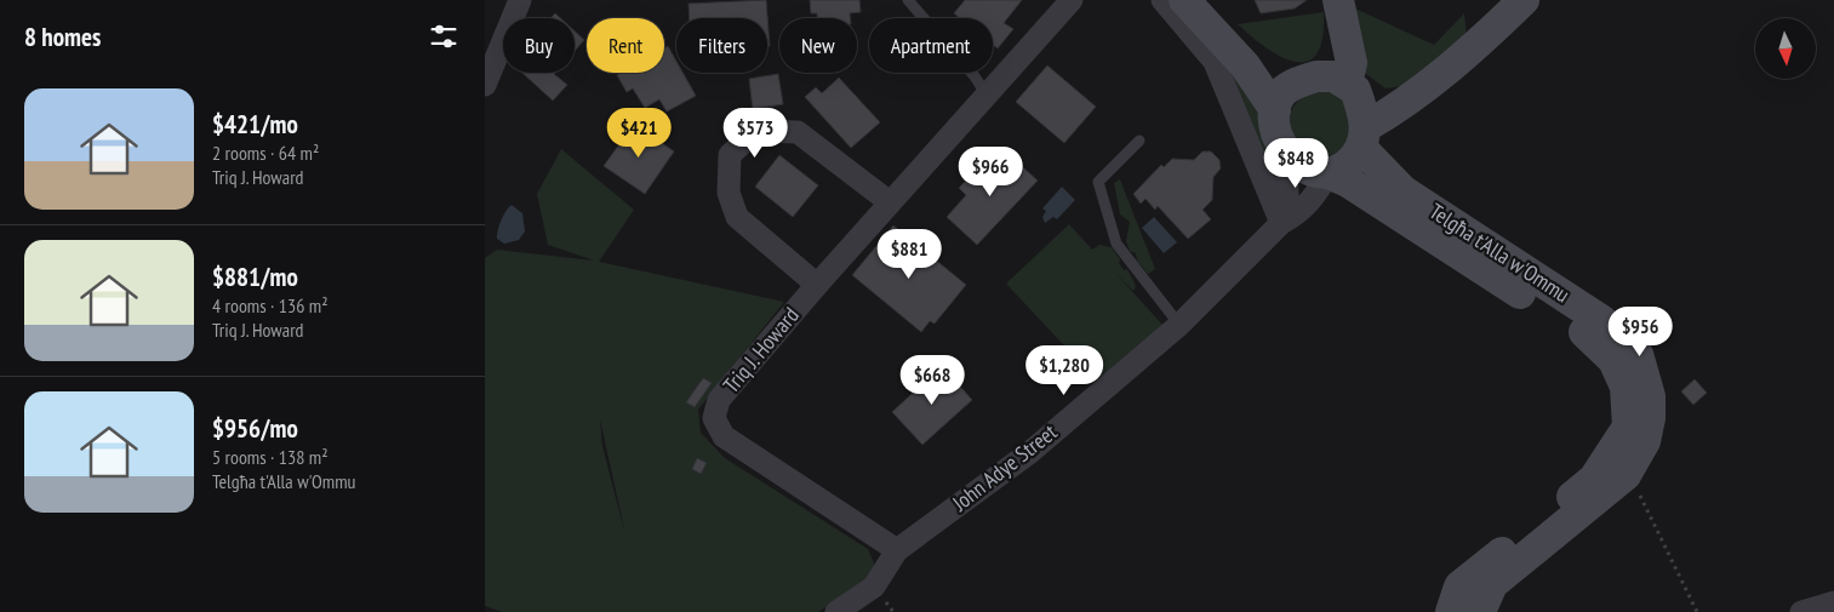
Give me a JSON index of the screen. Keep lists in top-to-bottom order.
{
  "streets": {
    "main road": ["Telgħa t'Alla w'Ommu"],
    "street": ["Triq J. Howard", "John Adye Street"]
  },
  "crossings": [
    ["Telgħa t'Alla w'Ommu", "John Adye Street"],
    ["Triq J. Howard", "John Adye Street"]
  ],
  "north": "bottom",
  "page": {
    "heading": "8 homes",
    "chip": [
      "Buy",
      "Rent",
      "Filters",
      "New",
      "Apartment"
    ],
    "list": [
      {
        "name": "$421/mo",
        "note": "2 rooms · 64 m² · Triq J. Howard"
      },
      {
        "name": "$881/mo",
        "note": "4 rooms · 136 m² · Triq J. Howard"
      },
      {
        "name": "$956/mo",
        "note": "5 rooms · 138 m² · Telgħa t'Alla w'Ommu"
      }
    ],
    "price": [
      "$421",
      "$573",
      "$848",
      "$966",
      "$881",
      "$956",
      "$1,280",
      "$668"
    ]
  }
}
